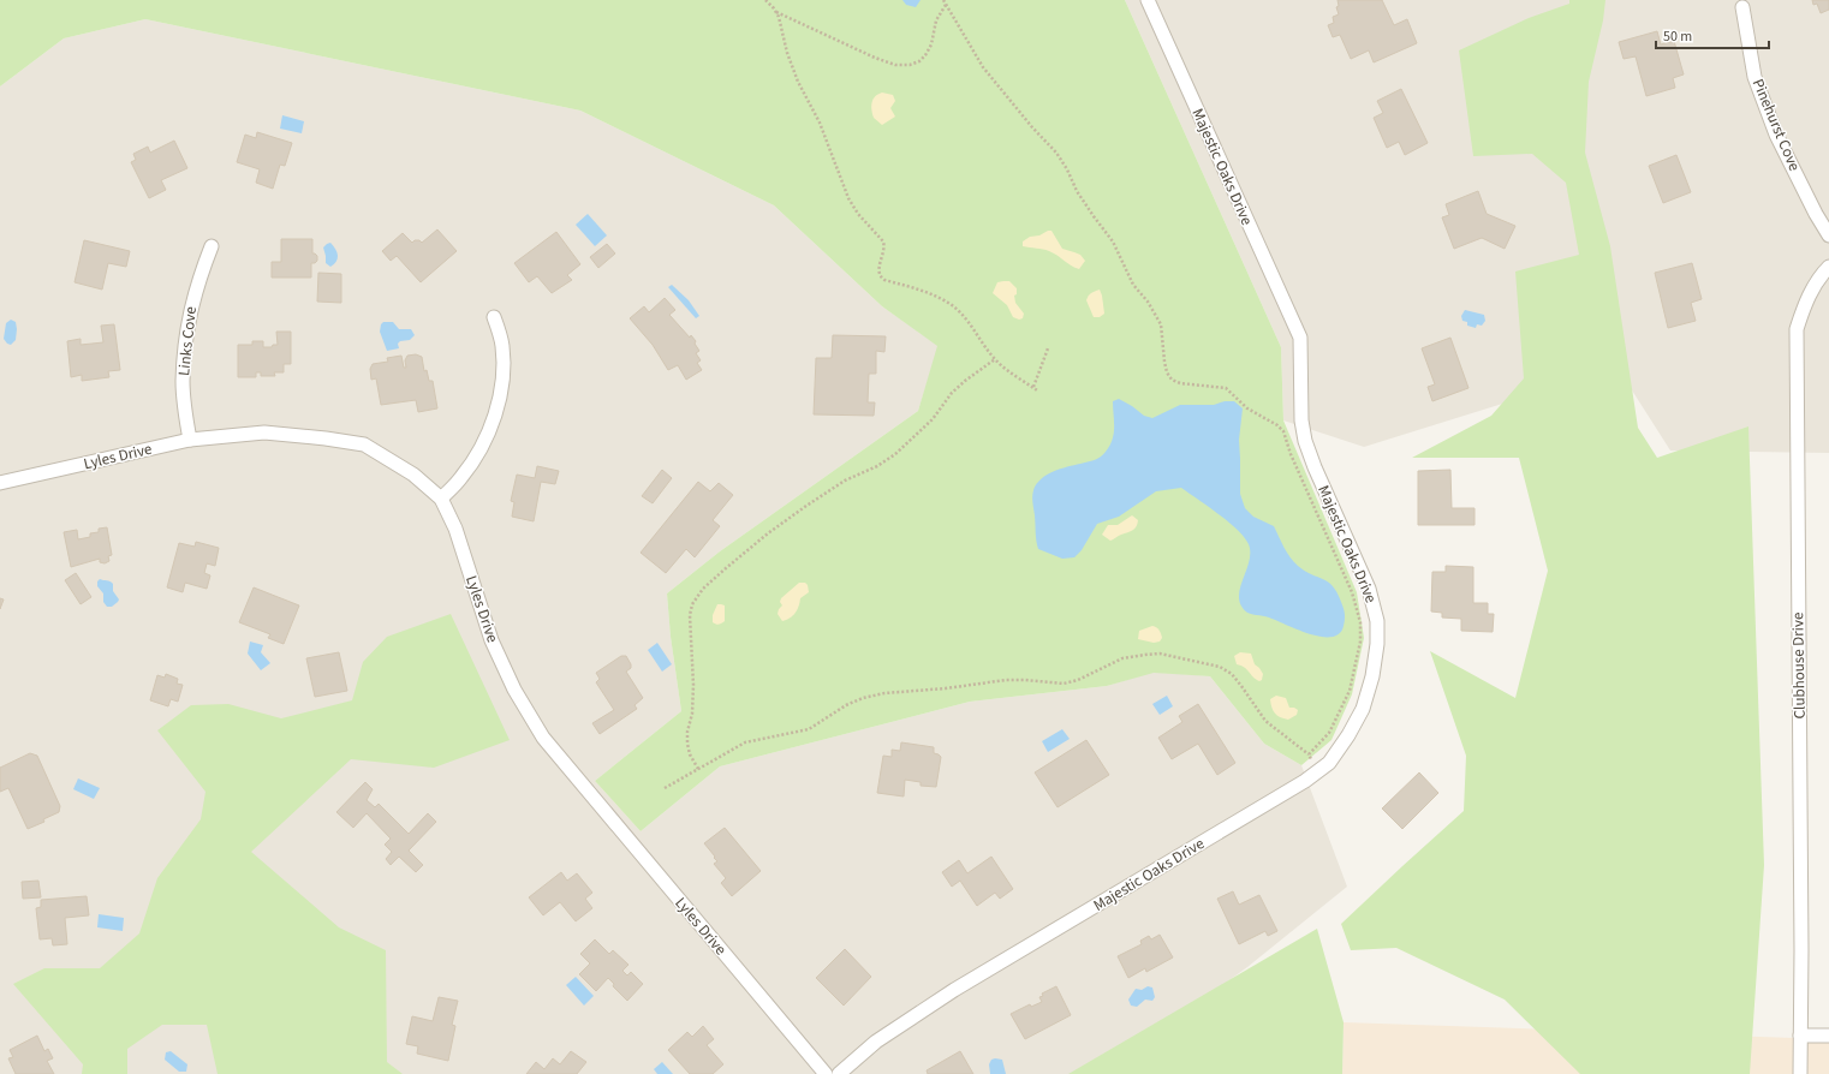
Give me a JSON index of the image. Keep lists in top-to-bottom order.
{
  "streets": {
    "street": [
      "Pinehurst Cove",
      "Majestic Oaks Drive",
      "Links Cove",
      "Lyles Drive",
      "Clubhouse Drive"
    ]
  },
  "crossings": [
    ["Links Cove", "Lyles Drive"]
  ],
  "scale_bar": "50 m"
}
